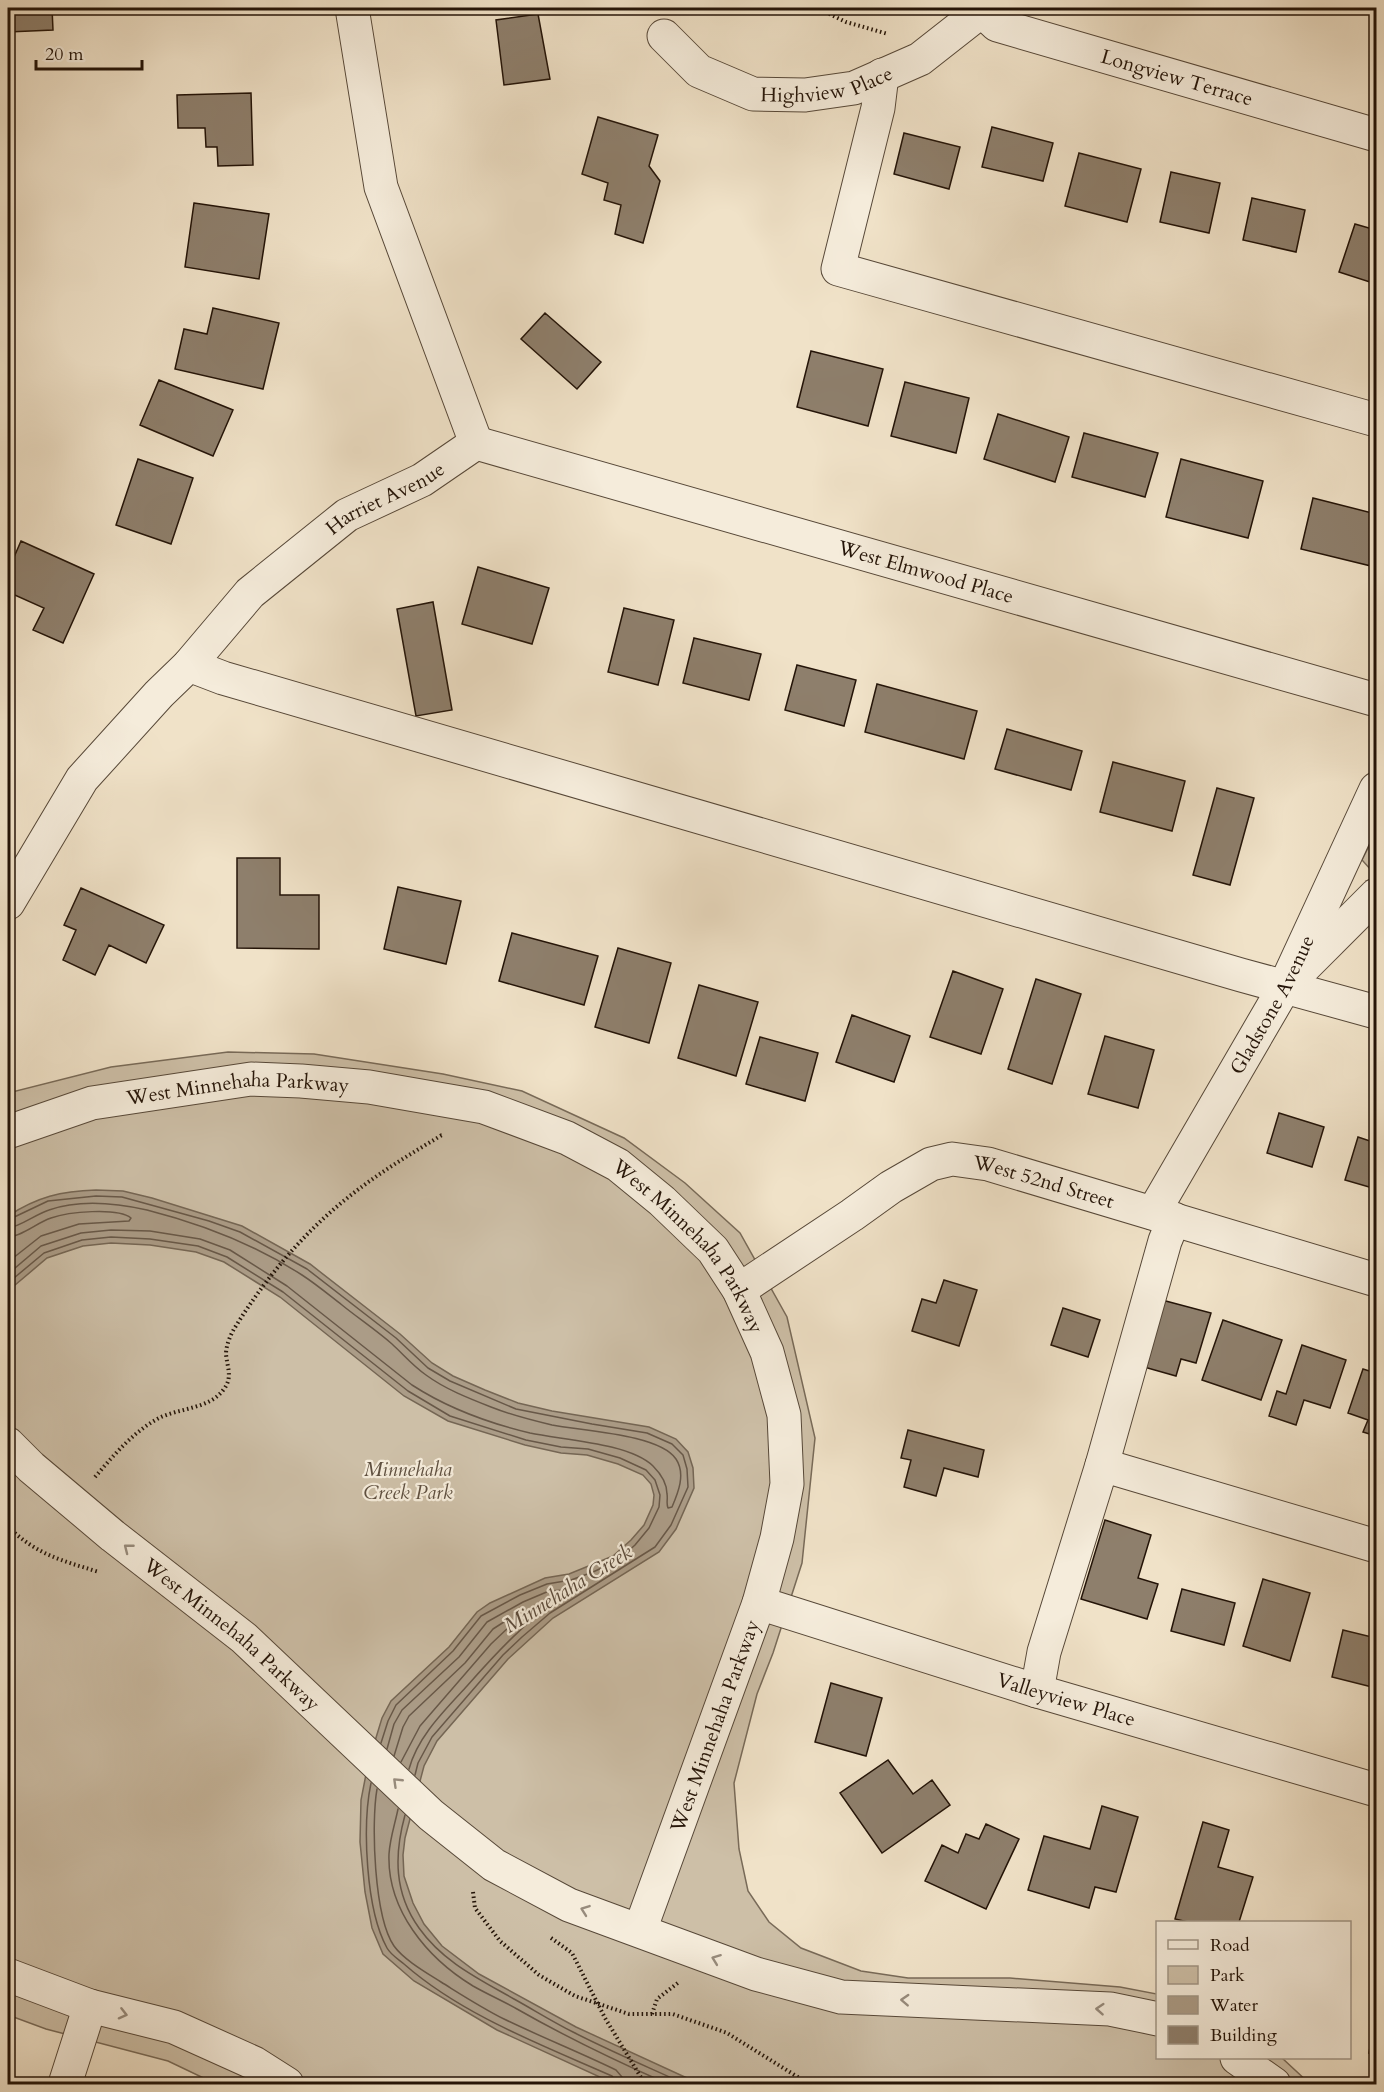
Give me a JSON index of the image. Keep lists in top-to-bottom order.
{
  "streets": {
    "street": [
      "Longview Terrace",
      "Highview Place",
      "Harriet Avenue",
      "West Elmwood Place",
      "Gladstone Avenue",
      "West Minnehaha Parkway",
      "West 52nd Street",
      "Valleyview Place"
    ]
  },
  "crossings": [
    ["Longview Terrace", "Highview Place"],
    ["Harriet Avenue", "West Elmwood Place"],
    ["Gladstone Avenue", "West 52nd Street"],
    ["Gladstone Avenue", "Valleyview Place"],
    ["West Minnehaha Parkway", "West 52nd Street"],
    ["West Minnehaha Parkway", "Valleyview Place"]
  ],
  "one_way": ["West Minnehaha Parkway"],
  "water": ["Minnehaha Creek"],
  "parks": ["Minnehaha Creek Park"],
  "legend": [
    "Road",
    "Park",
    "Water",
    "Building"
  ],
  "scale_bar": "20 m"
}
